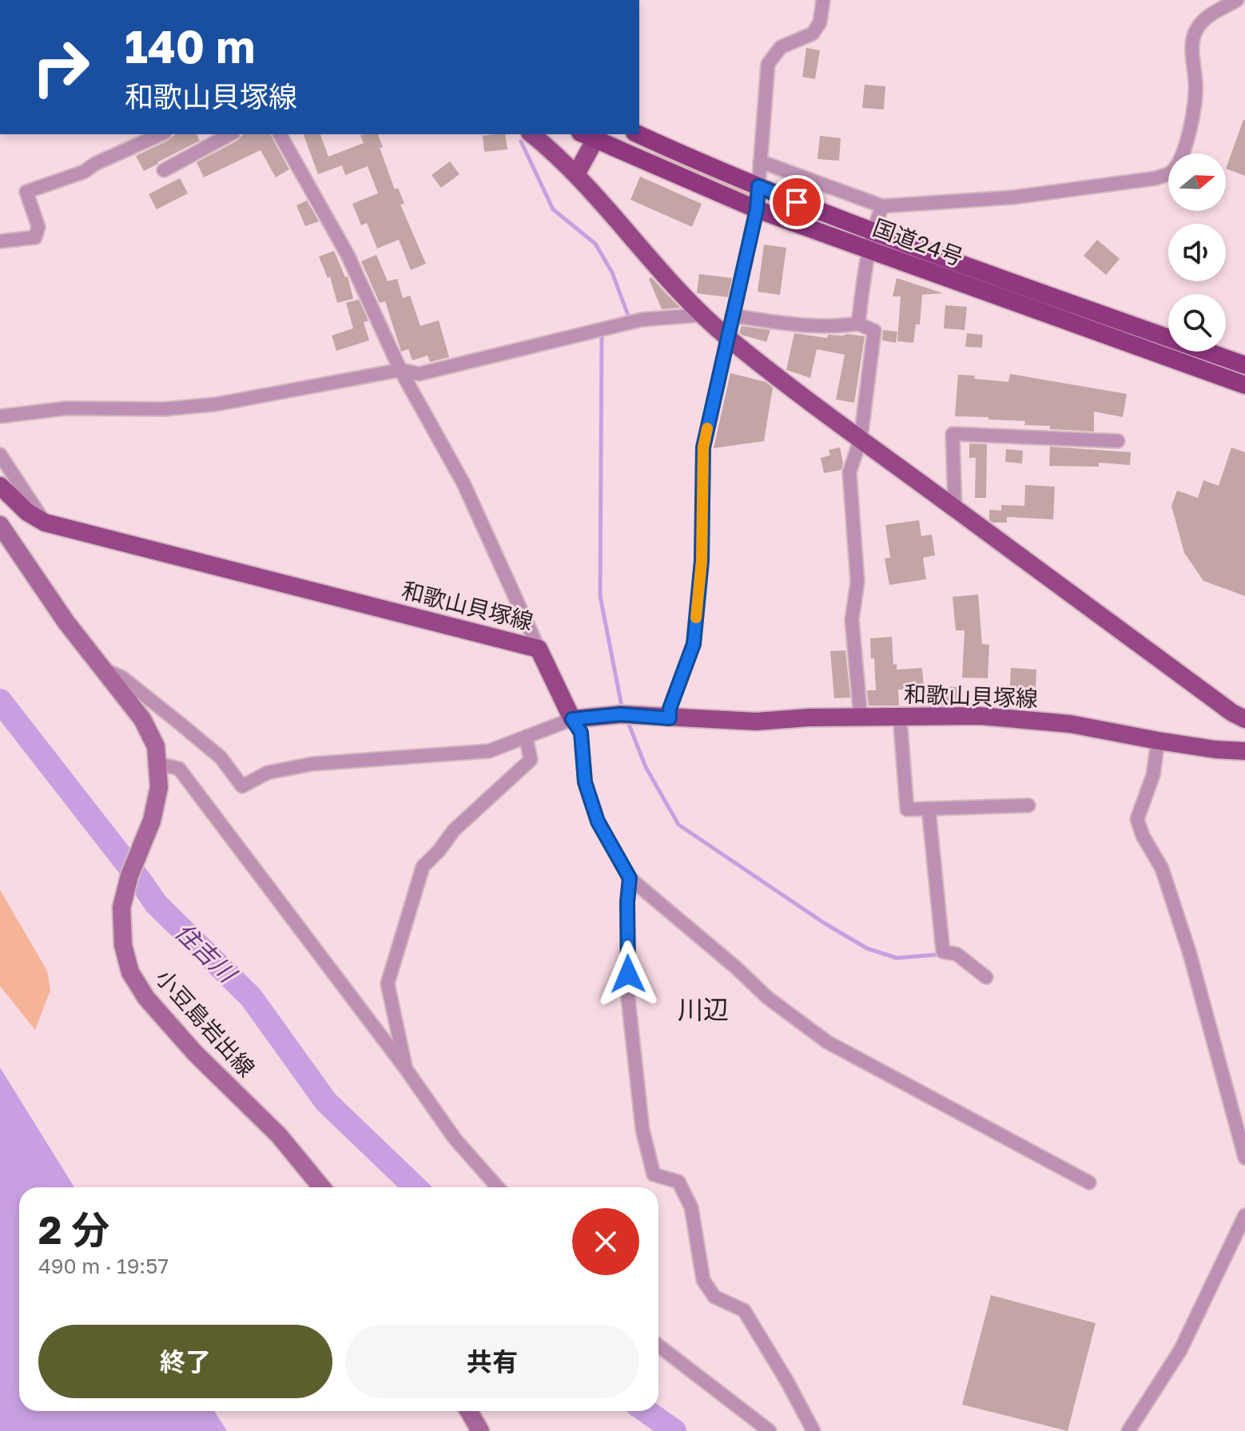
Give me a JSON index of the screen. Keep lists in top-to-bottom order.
{
  "streets": {
    "highway": ["国道24号"],
    "main road": ["和歌山貝塚線", "小豆島岩出線"]
  },
  "districts": ["川辺"],
  "water": ["住吉川"],
  "north": "right",
  "page": {
    "turn": ["140 m", "和歌山貝塚線"],
    "heading": ["2 分", "490 m · 19:57"],
    "buttons": ["終了", "共有"]
  }
}
